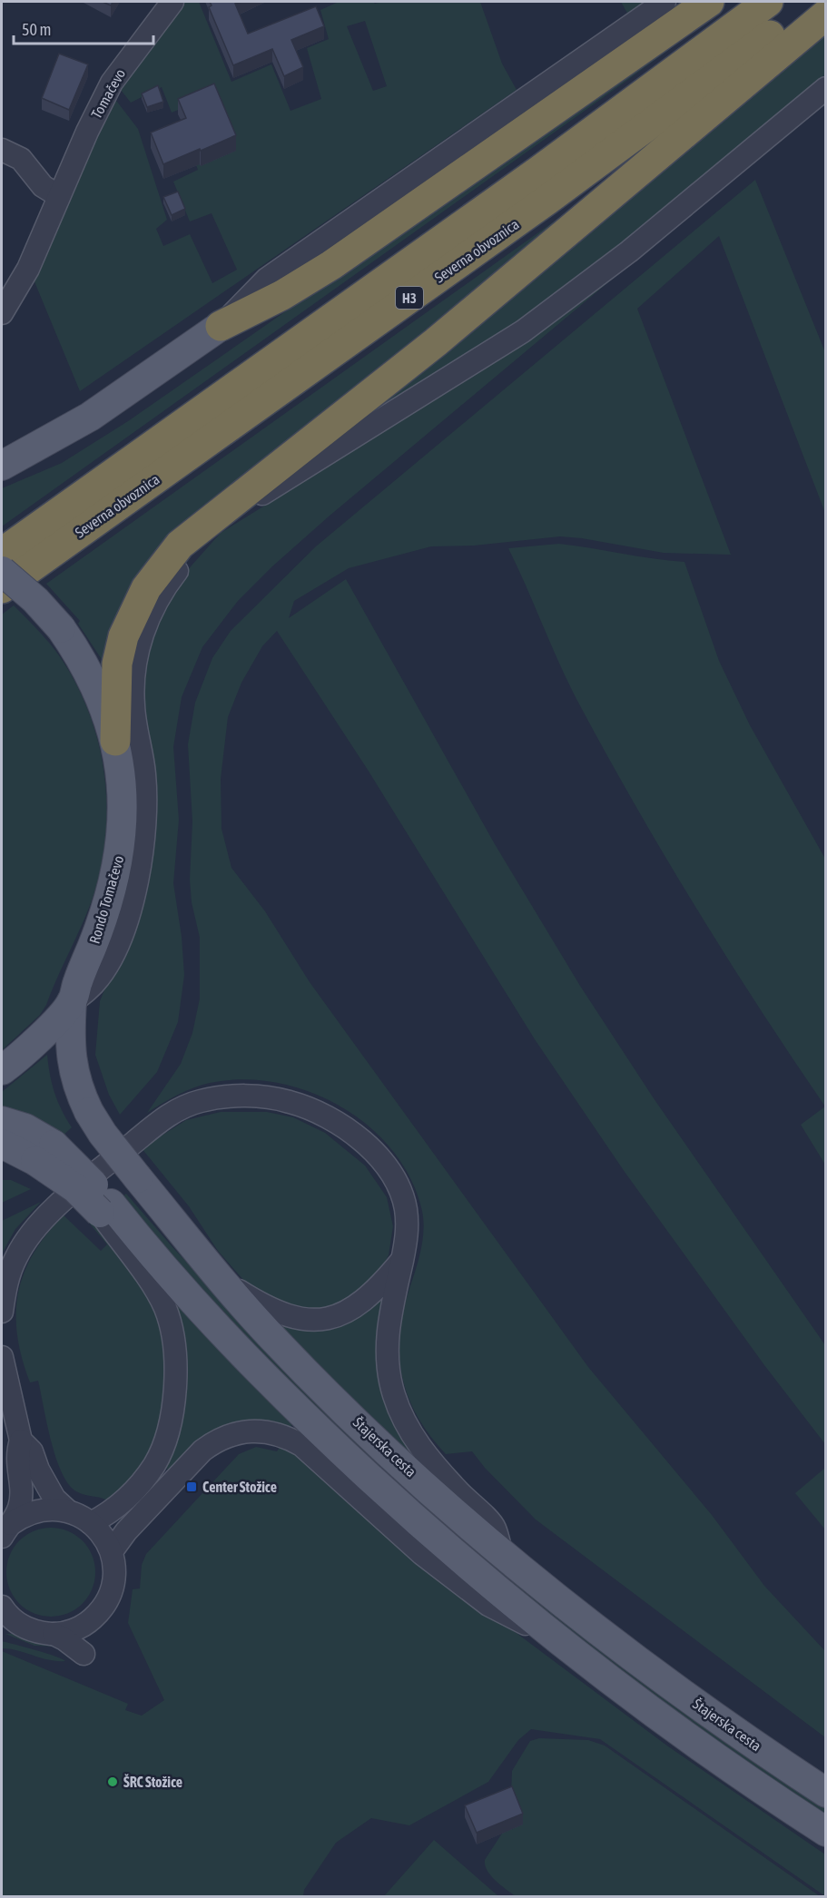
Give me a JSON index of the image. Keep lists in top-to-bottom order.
{
  "streets": {
    "highway": ["Severna obvoznica", "H3"],
    "main road": ["Rondo Tomačevo", "Štajerska cesta"],
    "street": ["Tomačevo"]
  },
  "crossings": [
    ["Rondo Tomačevo", "Štajerska cesta"]
  ],
  "places": {
    "transit": ["Center Stožice"],
    "other": ["ŠRC Stožice"]
  },
  "scale_bar": "50 m"
}
